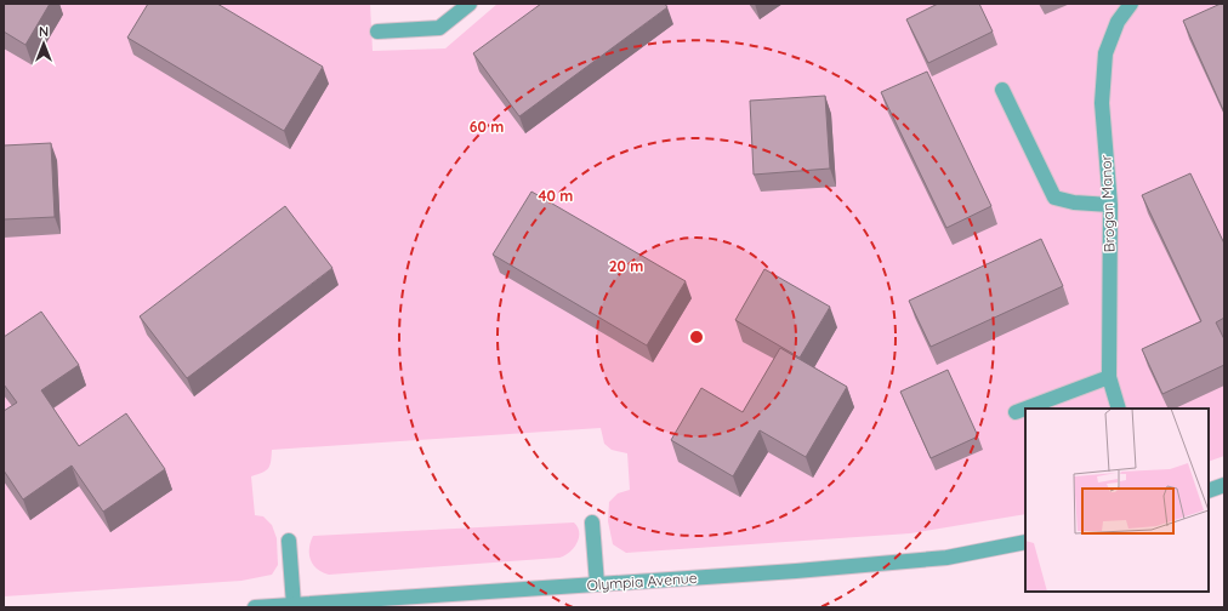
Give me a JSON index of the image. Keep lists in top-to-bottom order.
{
  "streets": {
    "street": ["Brogan Manor", "Olympia Avenue"]
  },
  "north": "top",
  "rings": ["60 m", "40 m", "20 m"]
}
